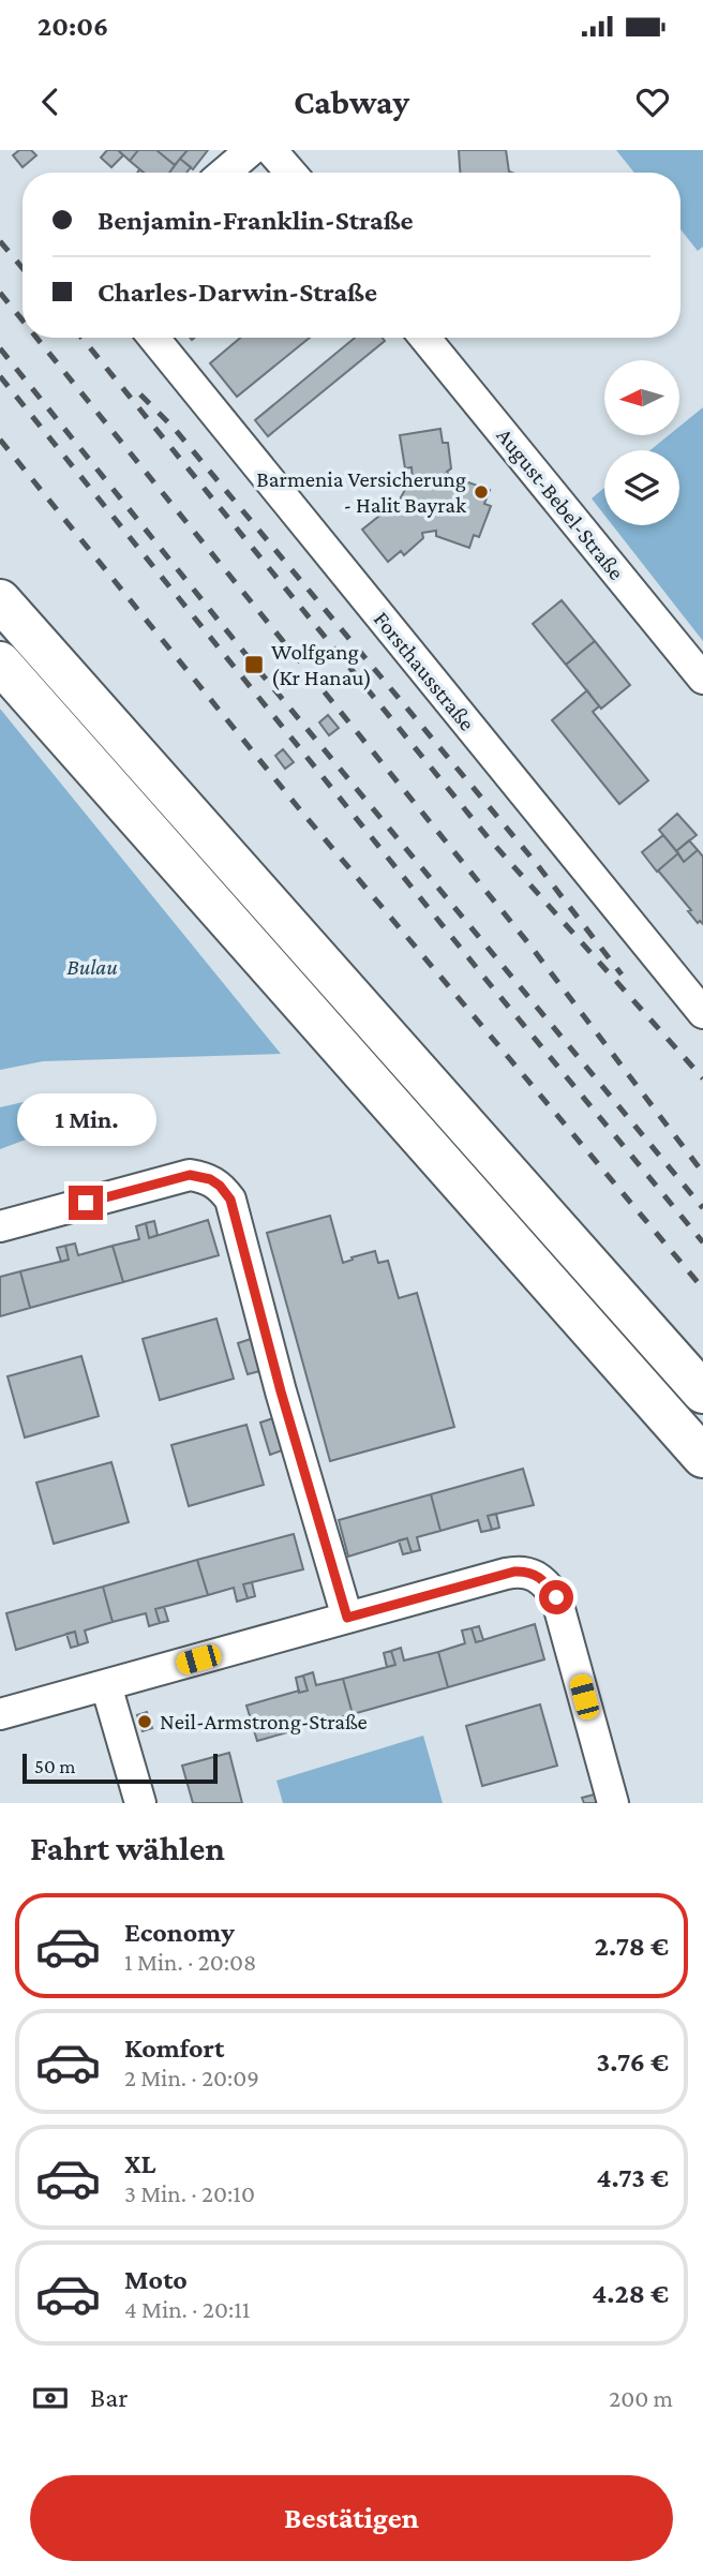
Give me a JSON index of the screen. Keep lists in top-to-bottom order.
{
  "streets": {
    "street": ["August-Bebel-Straße", "Forsthausstraße"]
  },
  "parks": ["Bulau"],
  "places": {
    "other": ["Barmenia Versicherung - Halit Bayrak", "Neil-Armstrong-Straße"],
    "transit": ["Wolfgang (Kr Hanau)"]
  },
  "scale_bar": "50 m",
  "north": "left",
  "page": {
    "status": "20:06",
    "header": "Cabway",
    "banner": ["Benjamin-Franklin-Straße", "Charles-Darwin-Straße"],
    "bubble": "1 Min.",
    "scale": "50 m",
    "heading": "Fahrt wählen",
    "list": [
      {
        "name": "Economy",
        "note": "1 Min. · 20:08",
        "value": "2.78 €"
      },
      {
        "name": "Komfort",
        "note": "2 Min. · 20:09",
        "value": "3.76 €"
      },
      {
        "name": "XL",
        "note": "3 Min. · 20:10",
        "value": "4.73 €"
      },
      {
        "name": "Moto",
        "note": "4 Min. · 20:11",
        "value": "4.28 €"
      }
    ],
    "pay": ["Bar", "200 m"],
    "buttons": "Bestätigen"
  }
}
